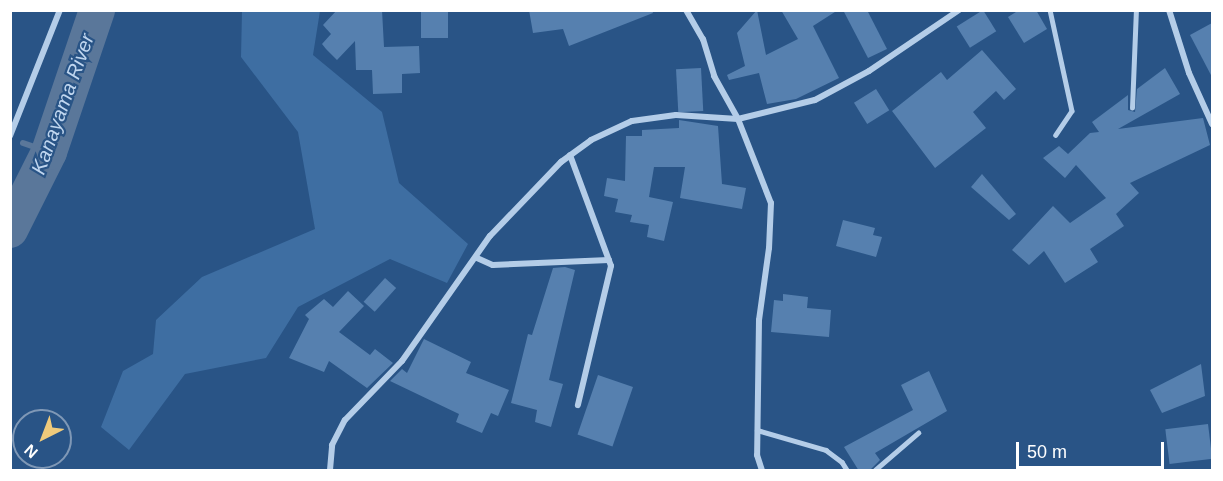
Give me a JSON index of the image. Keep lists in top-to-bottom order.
{
  "water": ["Kanayama River"],
  "scale_bar": "50 m",
  "north": "bottom left"
}
